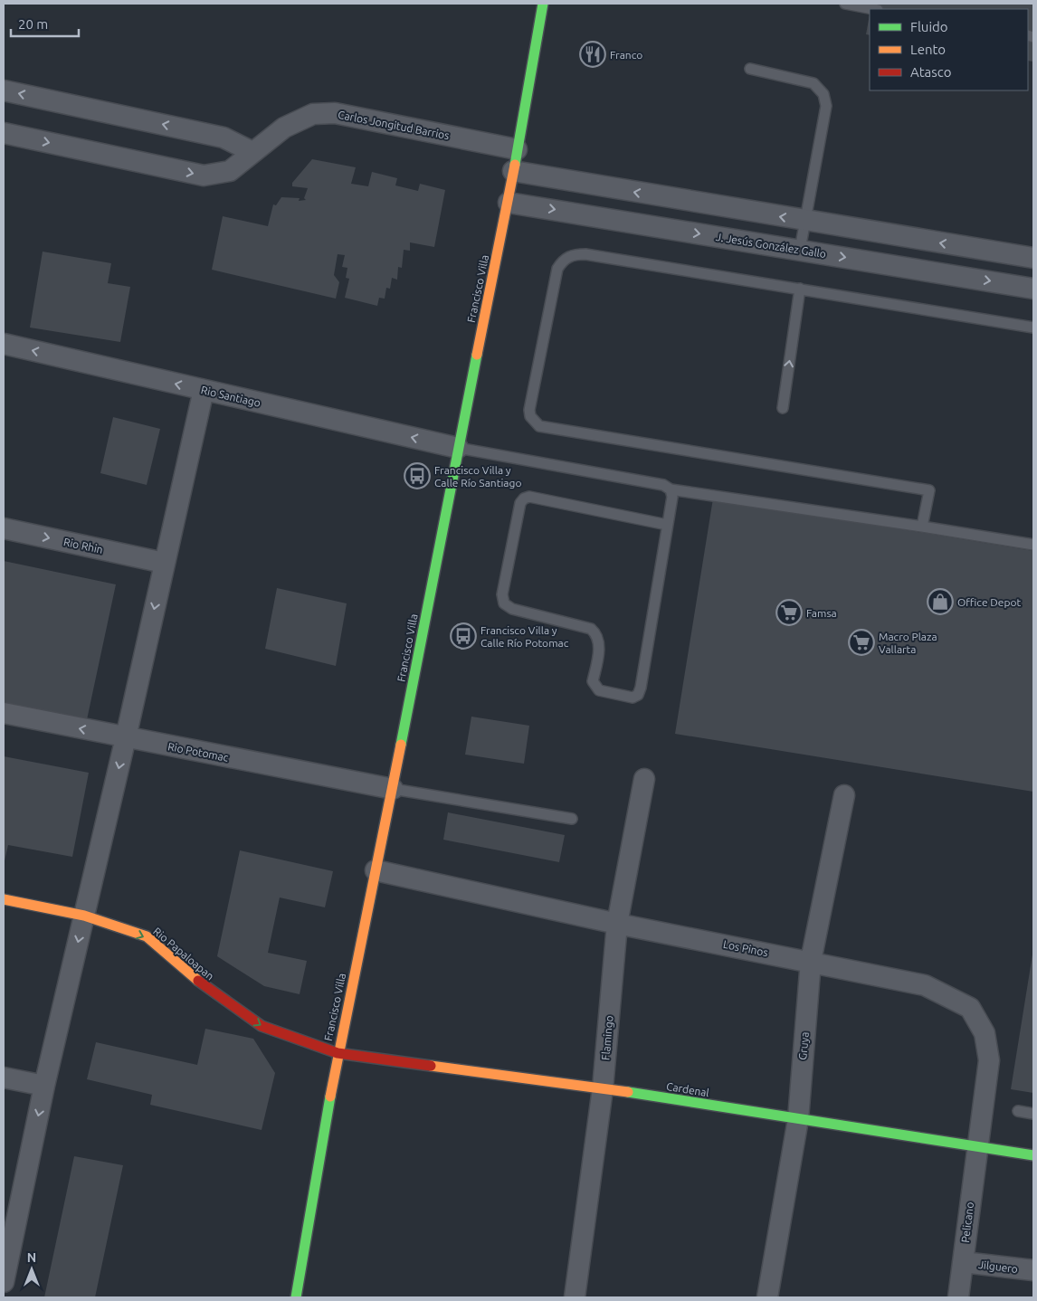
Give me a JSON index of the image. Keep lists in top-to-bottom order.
{
  "streets": {
    "street": [
      "Carlos Jongitud Barrios",
      "J. Jesús González Gallo",
      "Francisco Villa",
      "Rio Santiago",
      "Rio Rhin",
      "Rio Potomac",
      "Los Pinos",
      "Rio Papaloapan",
      "Flamingo",
      "Gruya",
      "Cardenal",
      "Pelicano",
      "Jilguero"
    ]
  },
  "crossings": [
    ["Carlos Jongitud Barrios", "Francisco Villa"],
    ["J. Jesús González Gallo", "Francisco Villa"],
    ["Francisco Villa", "Rio Santiago"],
    ["Francisco Villa", "Rio Potomac"],
    ["Francisco Villa", "Los Pinos"],
    ["Francisco Villa", "Rio Papaloapan"],
    ["Francisco Villa", "Cardenal"],
    ["Los Pinos", "Flamingo"],
    ["Los Pinos", "Gruya"],
    ["Los Pinos", "Cardenal"],
    ["Los Pinos", "Pelicano"],
    ["Rio Papaloapan", "Cardenal"],
    ["Flamingo", "Cardenal"],
    ["Gruya", "Cardenal"],
    ["Cardenal", "Pelicano"],
    ["Pelicano", "Jilguero"]
  ],
  "one_way": ["Rio Santiago", "Rio Rhin", "Rio Papaloapan"],
  "places": {
    "restaurant": ["Franco"],
    "bus stop": ["Francisco Villa y Calle Río Santiago", "Francisco Villa y Calle Río Potomac"],
    "shop": ["Office Depot"],
    "supermarket": ["Famsa", "Macro Plaza Vallarta"]
  },
  "legend": ["Fluido", "Lento", "Atasco"],
  "scale_bar": "20 m",
  "north": "top"
}
